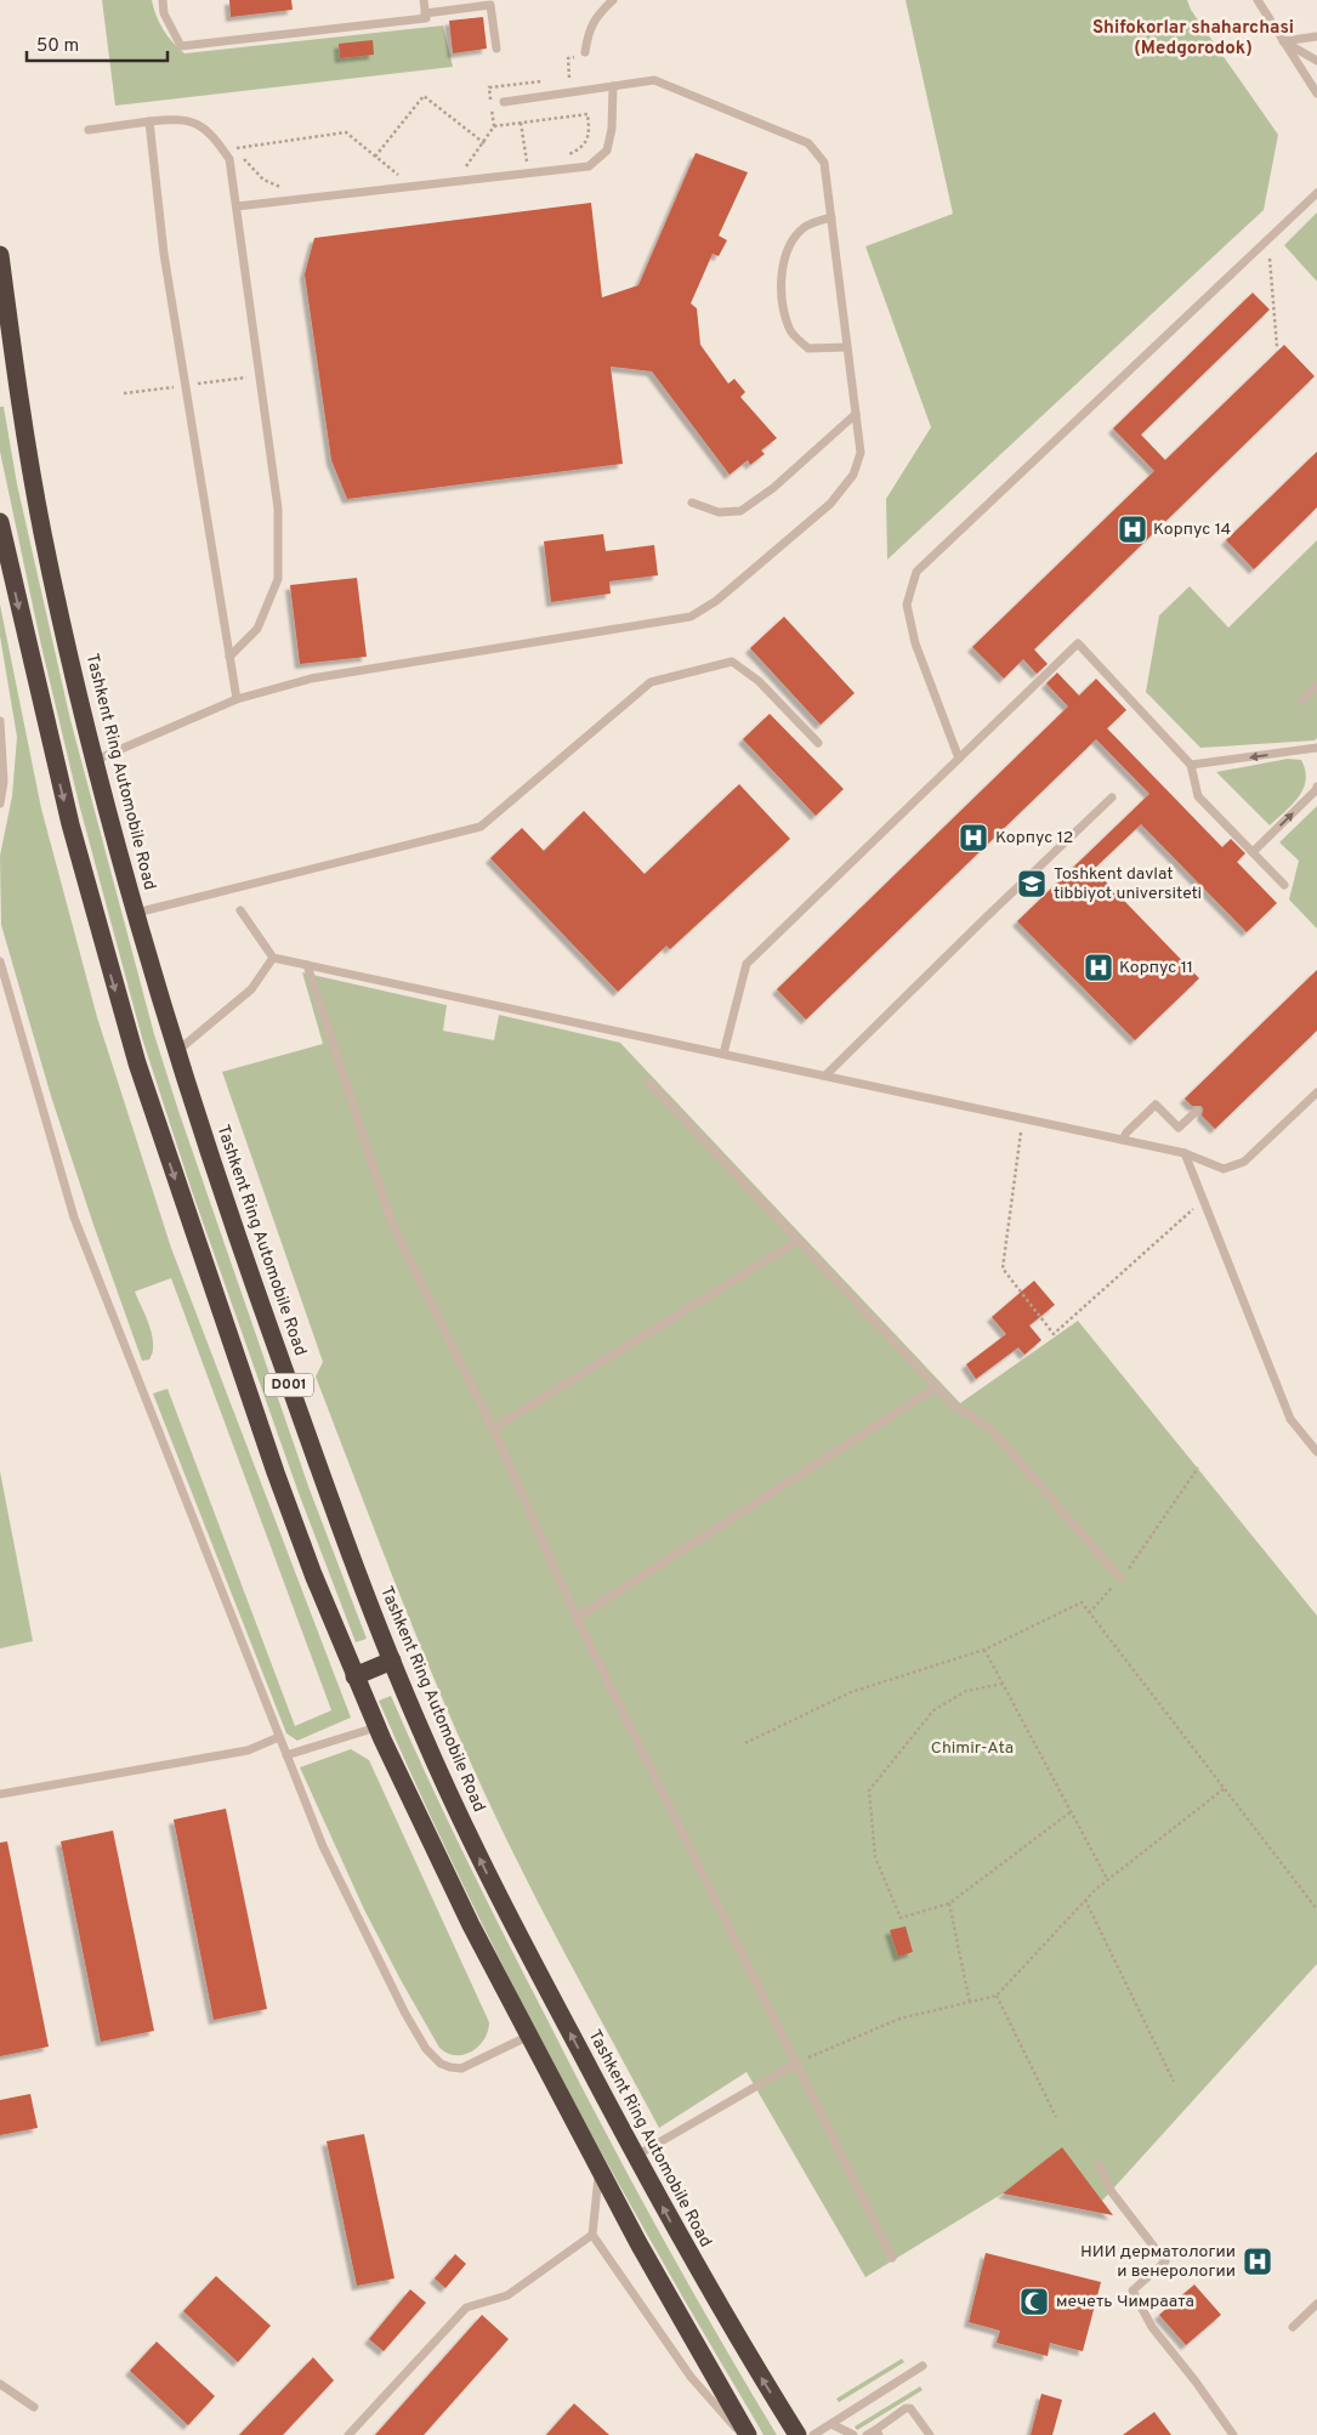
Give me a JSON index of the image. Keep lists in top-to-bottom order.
{
  "streets": {
    "highway": ["Tashkent Ring Automobile Road", "D001"]
  },
  "districts": ["Shifokorlar shaharchasi (Medgorodok)"],
  "parks": ["Chimir-Ata"],
  "places": {
    "hospital": [
      "Корпус 14",
      "Корпус 12",
      "Корпус 11",
      "НИИ дерматологии и венерологии"
    ],
    "school or university": ["Toshkent davlat tibbiyot universiteti"],
    "mosque": ["мечеть Чимраата"]
  },
  "scale_bar": "50 m"
}
